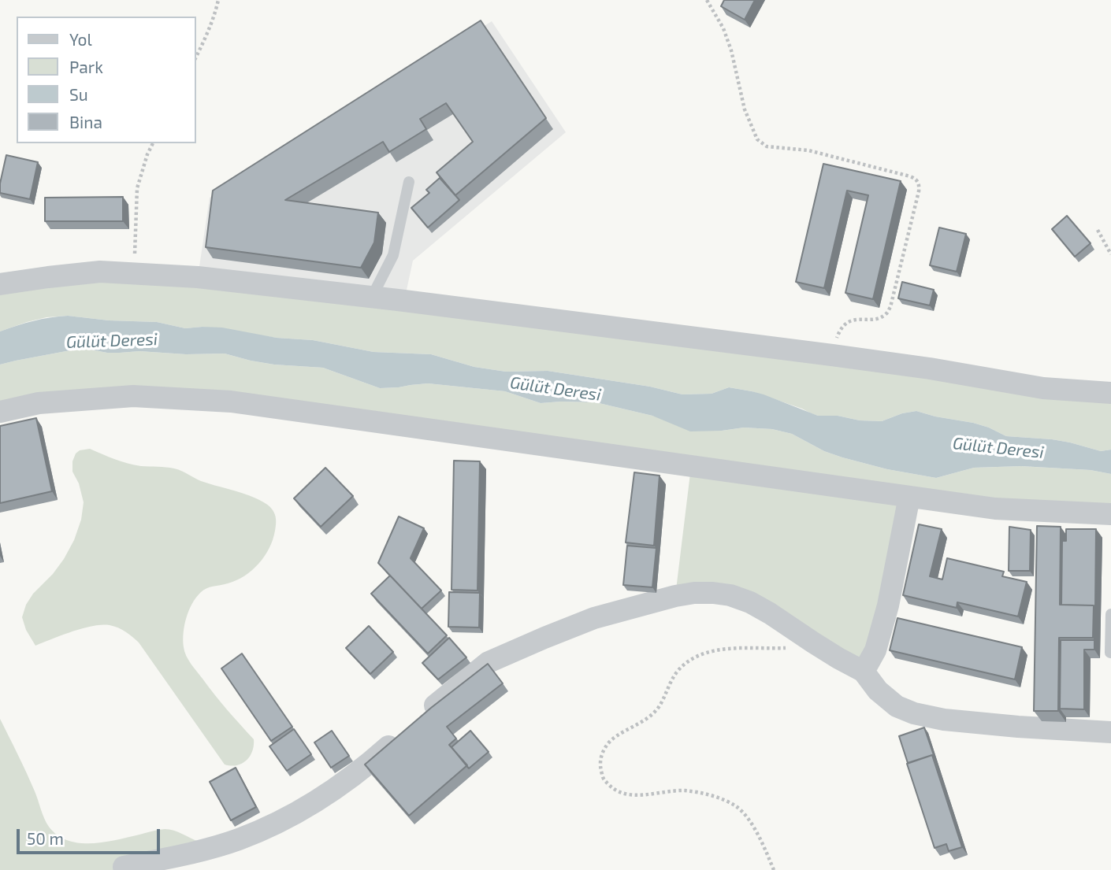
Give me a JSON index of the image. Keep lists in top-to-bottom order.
{
  "water": ["Gülüt Deresi"],
  "legend": [
    "Yol",
    "Park",
    "Su",
    "Bina"
  ],
  "scale_bar": "50 m"
}
